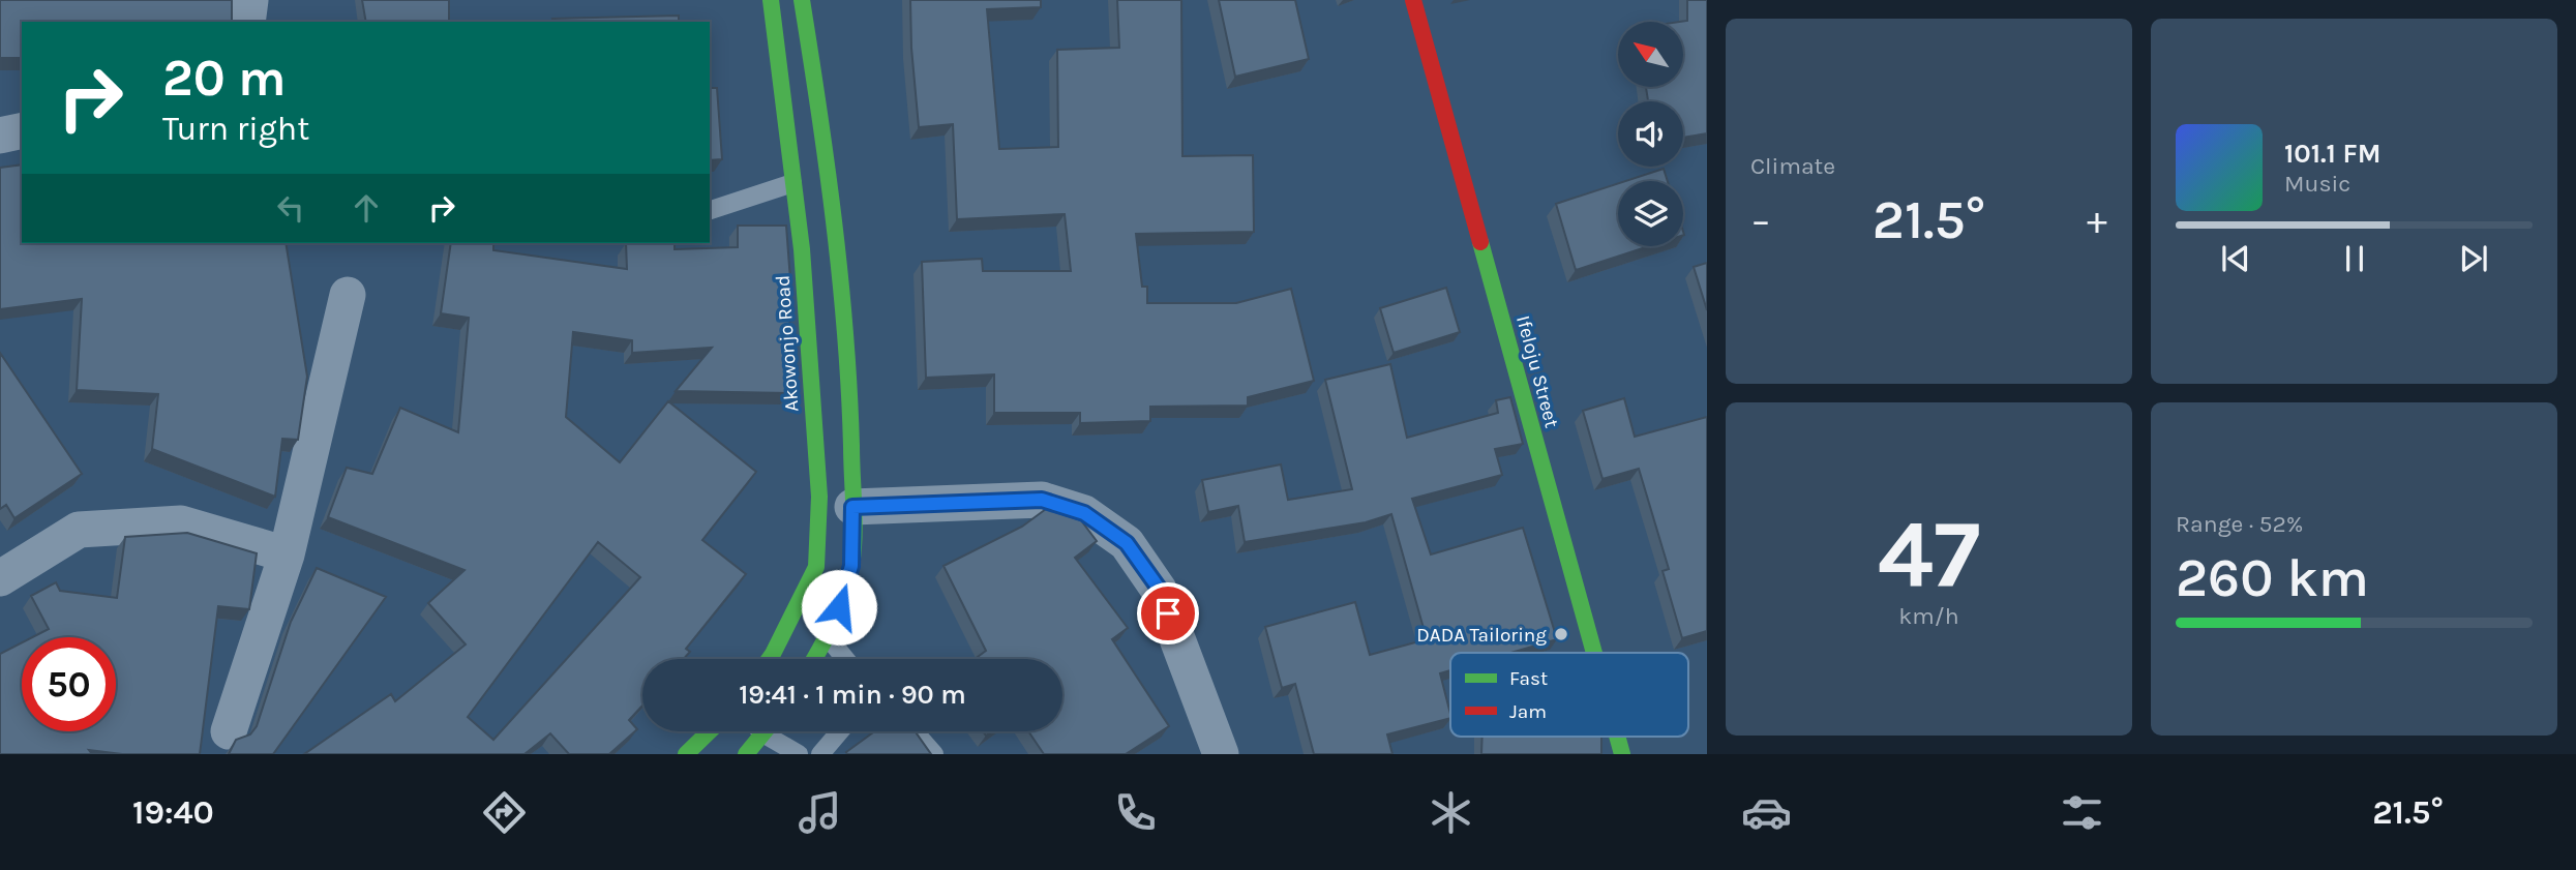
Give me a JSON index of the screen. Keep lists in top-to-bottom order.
{
  "streets": {
    "main road": ["Akowonjo Road", "Ifeloju Street"]
  },
  "places": ["DADA Tailoring"],
  "legend": ["Fast", "Jam"],
  "north": "top left",
  "page": {
    "tile": [
      "Climate",
      ["47", "km/h"],
      ["Range · 52%", "260 km"]
    ],
    "turn": ["20 m", "Turn right"],
    "song": ["101.1 FM", "Music"],
    "heat": ["−", "21.5°", "+"],
    "limit": "50",
    "trip": "19:41 · 1 min · 90 m",
    "tabs": ["19:40", "21.5°"]
  }
}
